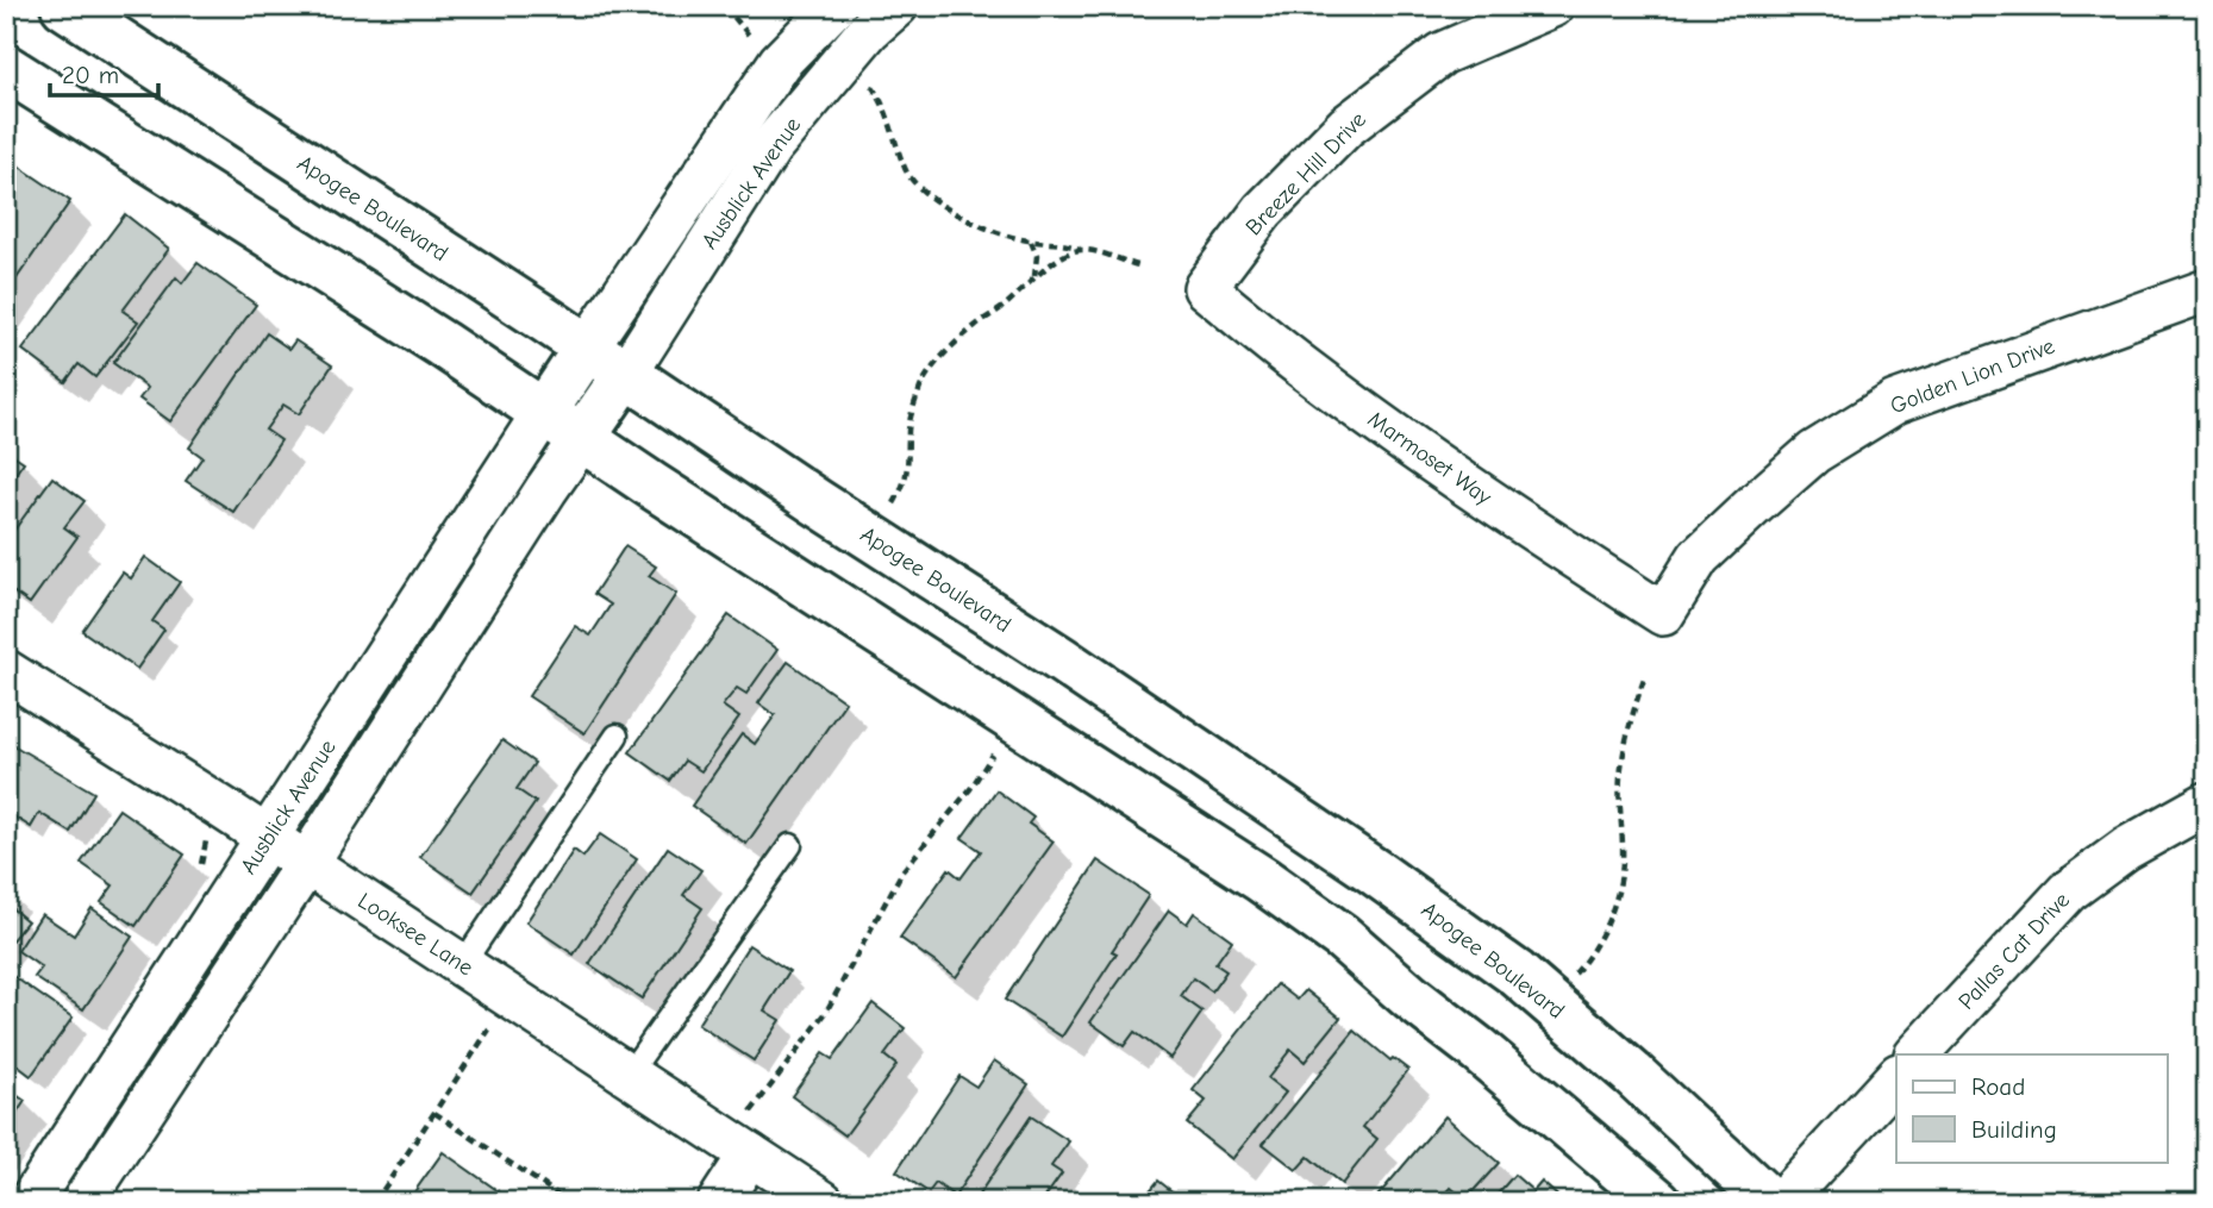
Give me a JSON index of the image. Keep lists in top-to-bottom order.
{
  "streets": {
    "street": [
      "Breeze Hill Drive",
      "Ausblick Avenue",
      "Apogee Boulevard",
      "Golden Lion Drive",
      "Marmoset Way",
      "Looksee Lane",
      "Pallas Cat Drive"
    ]
  },
  "crossings": [
    ["Breeze Hill Drive", "Marmoset Way"],
    ["Ausblick Avenue", "Apogee Boulevard"],
    ["Ausblick Avenue", "Looksee Lane"],
    ["Golden Lion Drive", "Marmoset Way"]
  ],
  "legend": ["Road", "Building"],
  "scale_bar": "20 m"
}
